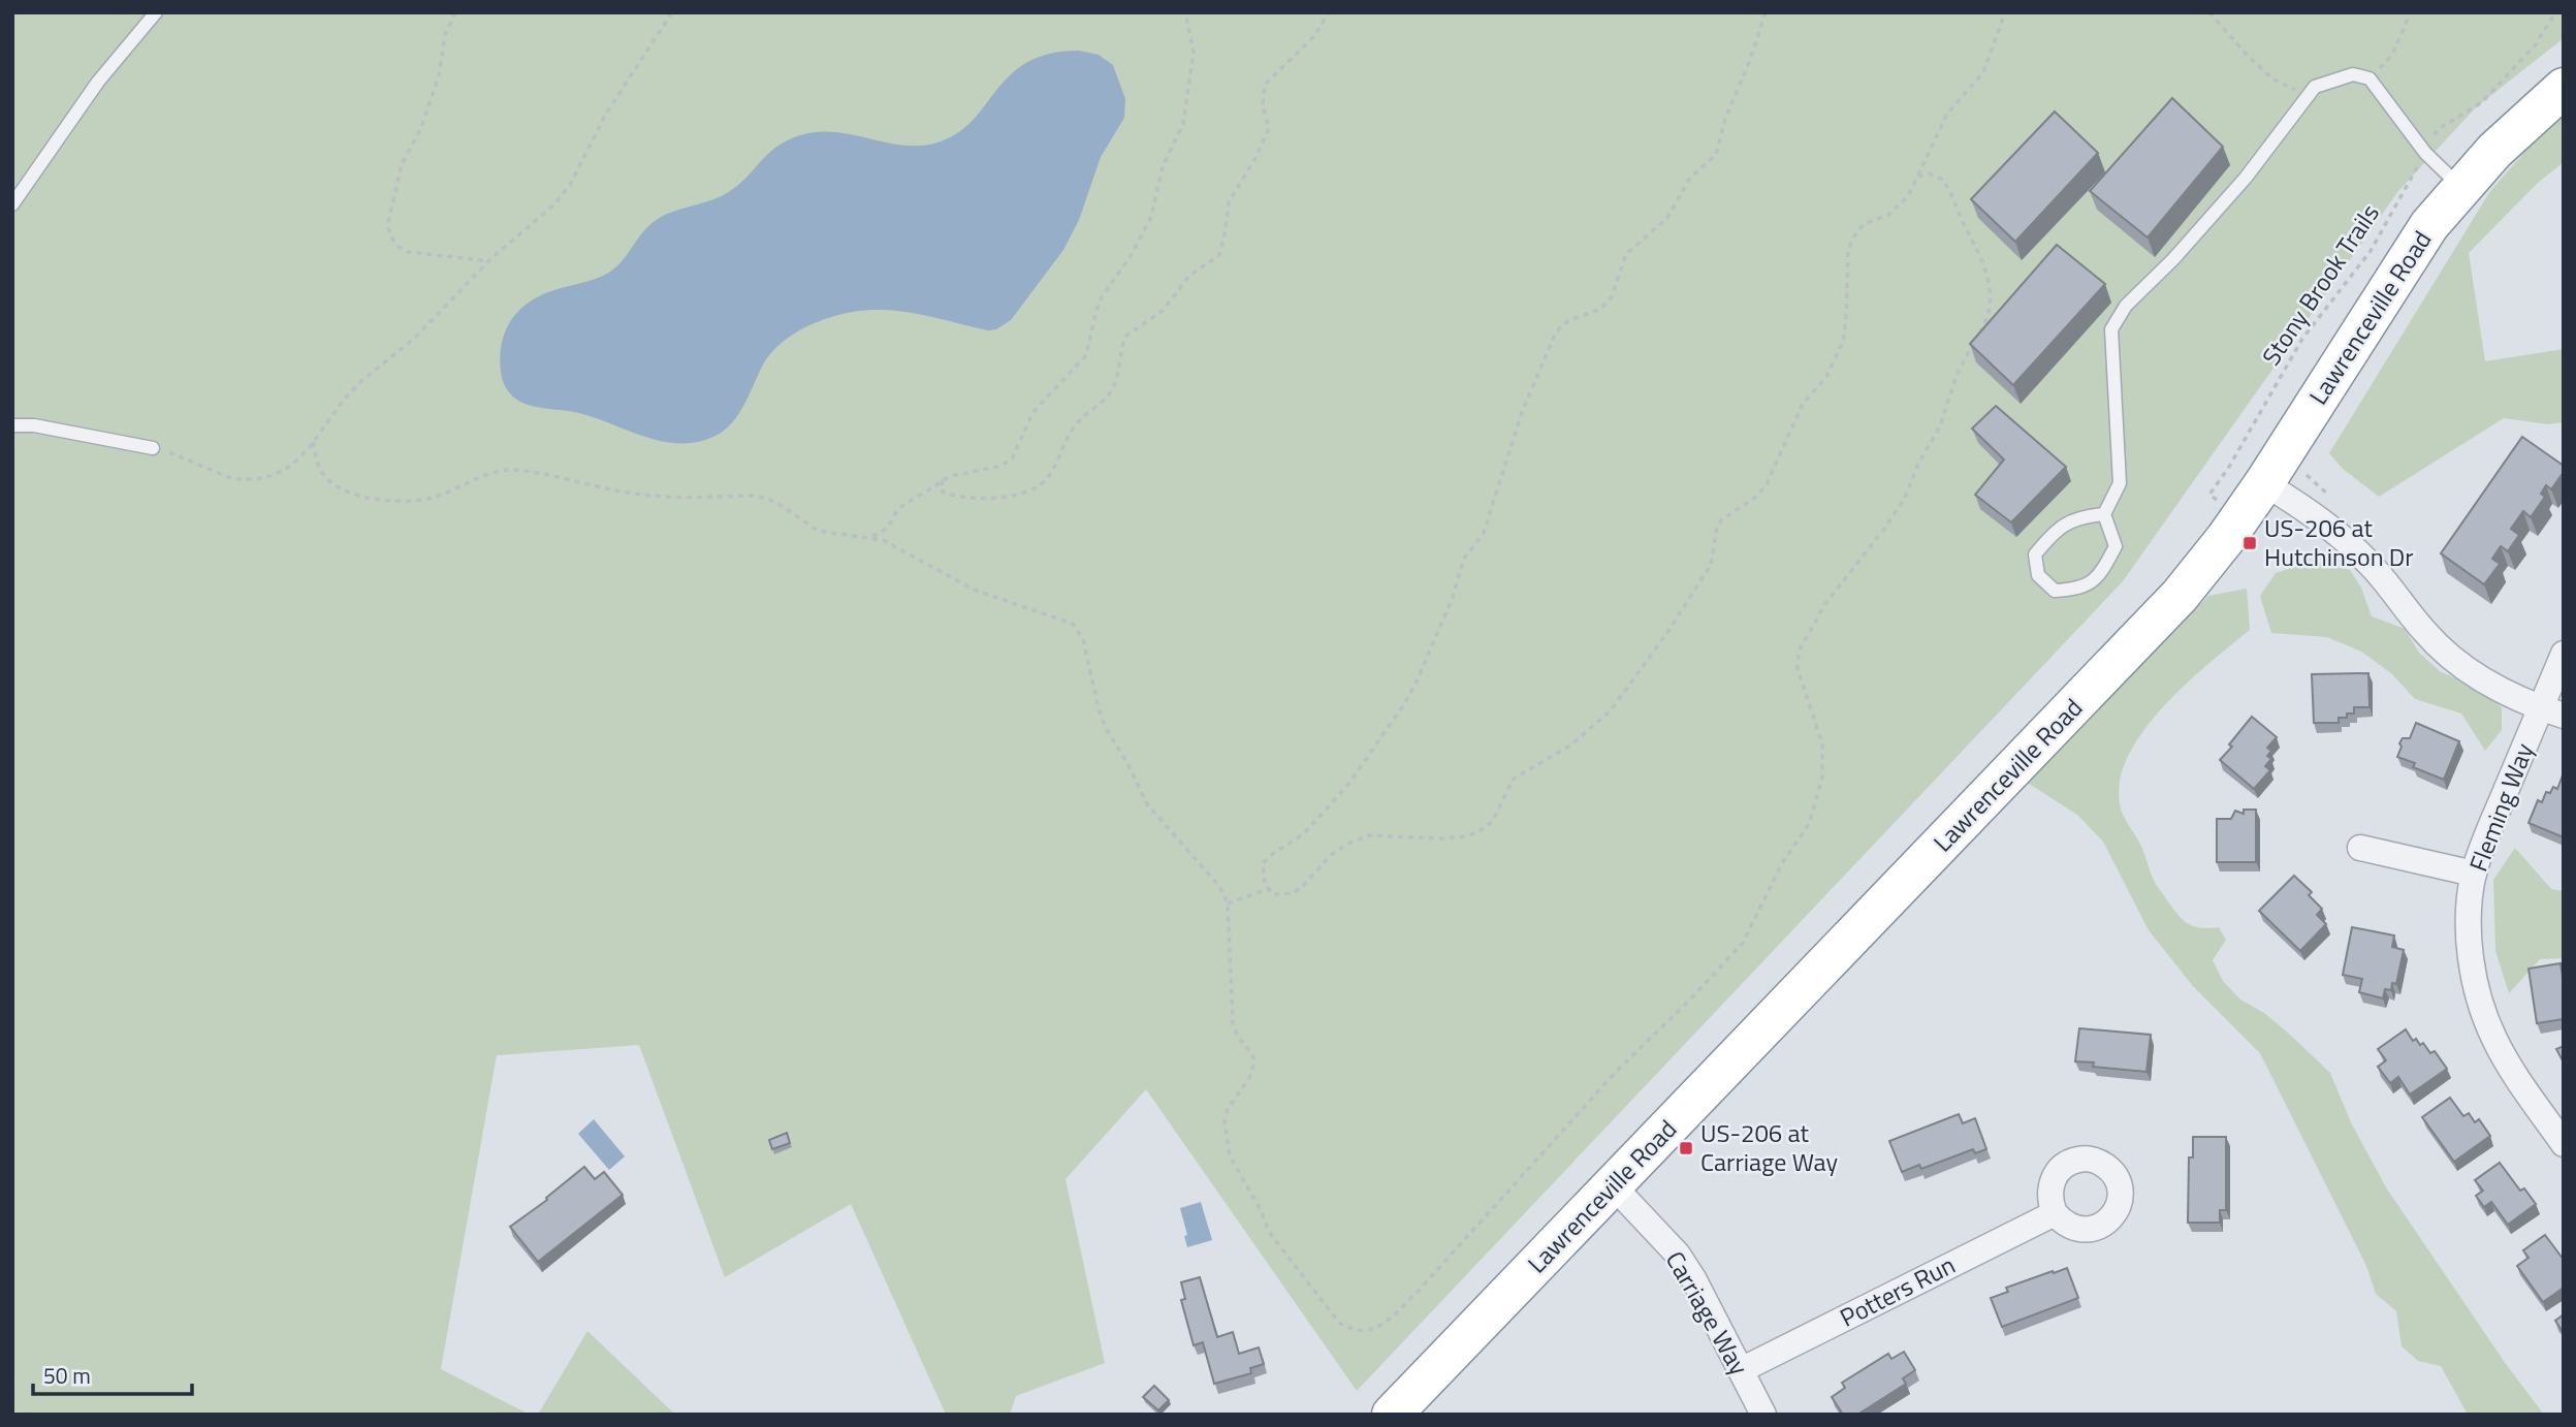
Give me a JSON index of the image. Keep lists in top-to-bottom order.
{
  "streets": {
    "highway": ["Lawrenceville Road"],
    "street": ["Fleming Way", "Potters Run", "Carriage Way"],
    "path": ["Stony Brook Trails"]
  },
  "crossings": [
    ["Stony Brook Trails", "Lawrenceville Road"],
    ["Lawrenceville Road", "Carriage Way"],
    ["Potters Run", "Carriage Way"]
  ],
  "places": {
    "transit": ["US-206 at Hutchinson Dr", "US-206 at Carriage Way"]
  },
  "scale_bar": "50 m"
}
